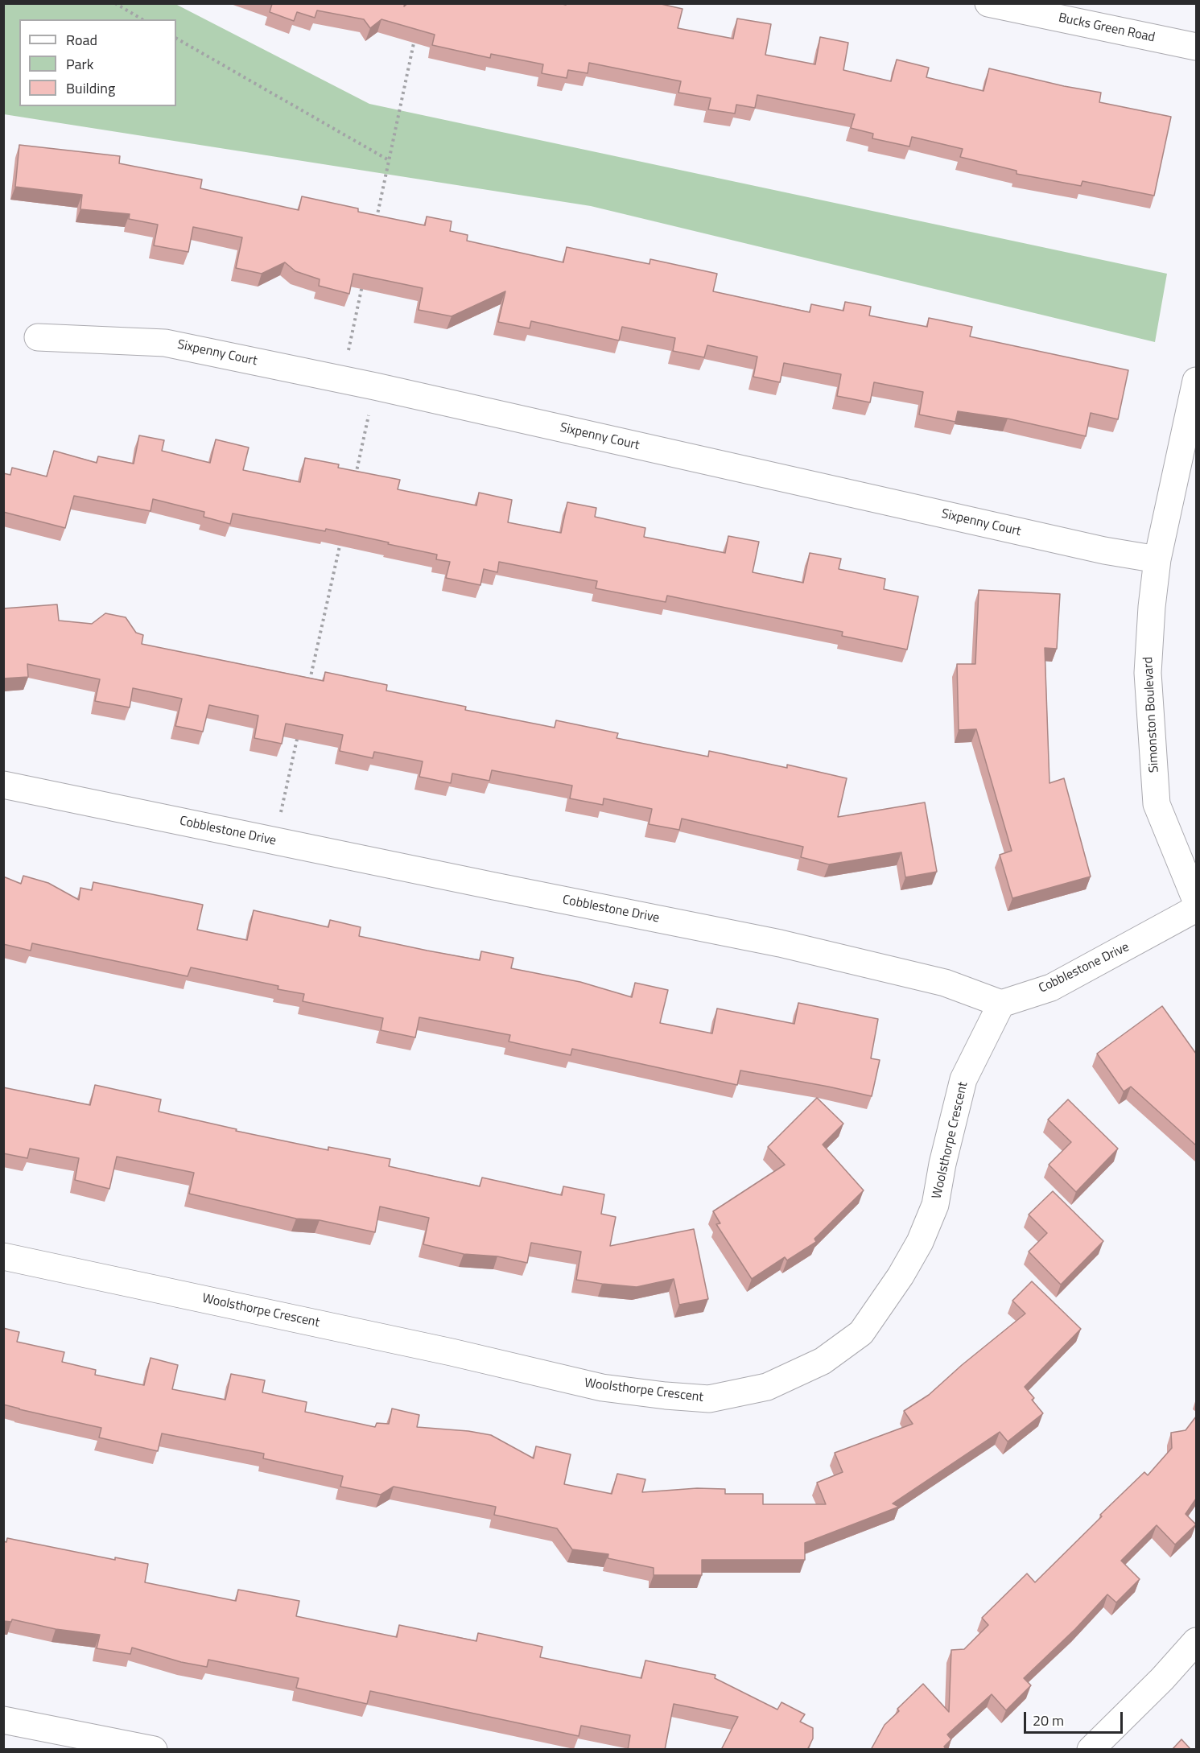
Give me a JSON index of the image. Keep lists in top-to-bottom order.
{
  "streets": {
    "street": [
      "Bucks Green Road",
      "Sixpenny Court",
      "Simonston Boulevard",
      "Cobblestone Drive",
      "Woolsthorpe Crescent"
    ]
  },
  "crossings": [
    ["Sixpenny Court", "Simonston Boulevard"],
    ["Cobblestone Drive", "Woolsthorpe Crescent"]
  ],
  "legend": ["Road", "Park", "Building"],
  "scale_bar": "20 m"
}
